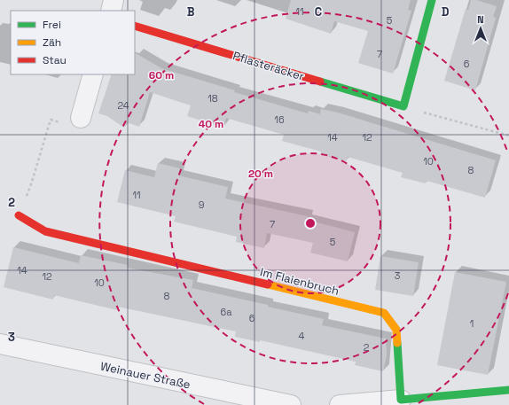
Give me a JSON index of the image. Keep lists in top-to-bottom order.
{
  "streets": {
    "street": ["Pflasteräcker", "Im Flaienbruch", "Weinauer Straße"]
  },
  "house_numbers": [
    "11",
    "5",
    "7",
    "6",
    "18",
    "24",
    "16",
    "14",
    "12",
    "10",
    "8",
    "11",
    "9",
    "7",
    "5",
    "14",
    "3",
    "12",
    "10",
    "8",
    "6a",
    "6",
    "1",
    "4",
    "2"
  ],
  "legend": ["Frei", "Zäh", "Stau"],
  "north": "top",
  "grid": {
    "columns": ["B", "C", "D"],
    "rows": ["2", "3"]
  },
  "rings": ["60 m", "40 m", "20 m"]
}
